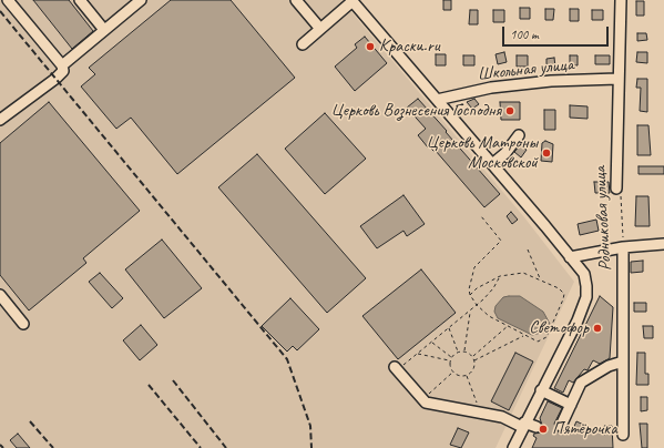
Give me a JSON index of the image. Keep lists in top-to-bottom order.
{
  "streets": {
    "street": ["Школьная улица", "Родниковая улица"]
  },
  "crossings": [
    ["Школьная улица", "Родниковая улица"]
  ],
  "places": [
    "Краски.ru",
    "Церковь Вознесения Господня",
    "Церковь Матроны Московской",
    "Светофор",
    "Пятёрочка"
  ],
  "scale_bar": "100 m"
}
